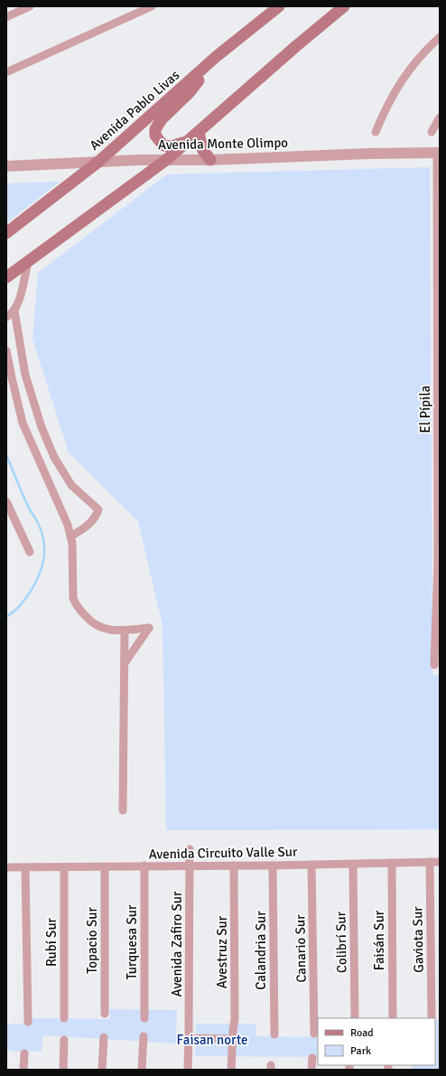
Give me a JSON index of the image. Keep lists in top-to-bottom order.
{
  "streets": {
    "main road": ["Avenida Pablo Livas"],
    "street": [
      "Avenida Monte Olimpo",
      "El Pípila",
      "Avenida Circuito Valle Sur",
      "Gaviota Sur",
      "Topacio Sur",
      "Faisán Sur",
      "Rubí Sur",
      "Turquesa Sur",
      "Colibrí Sur",
      "Avenida Zafiro Sur",
      "Canario Sur",
      "Calandria Sur",
      "Avestruz Sur"
    ]
  },
  "crossings": [
    ["Avenida Pablo Livas", "Avenida Monte Olimpo"],
    ["Avenida Monte Olimpo", "El Pípila"],
    ["Avenida Circuito Valle Sur", "Gaviota Sur"],
    ["Avenida Circuito Valle Sur", "Topacio Sur"],
    ["Avenida Circuito Valle Sur", "Faisán Sur"],
    ["Avenida Circuito Valle Sur", "Rubí Sur"],
    ["Avenida Circuito Valle Sur", "Turquesa Sur"],
    ["Avenida Circuito Valle Sur", "Colibrí Sur"],
    ["Avenida Circuito Valle Sur", "Avenida Zafiro Sur"],
    ["Avenida Circuito Valle Sur", "Canario Sur"],
    ["Avenida Circuito Valle Sur", "Calandria Sur"],
    ["Avenida Circuito Valle Sur", "Avestruz Sur"]
  ],
  "parks": ["Faisan norte"],
  "legend": ["Road", "Park"]
}
